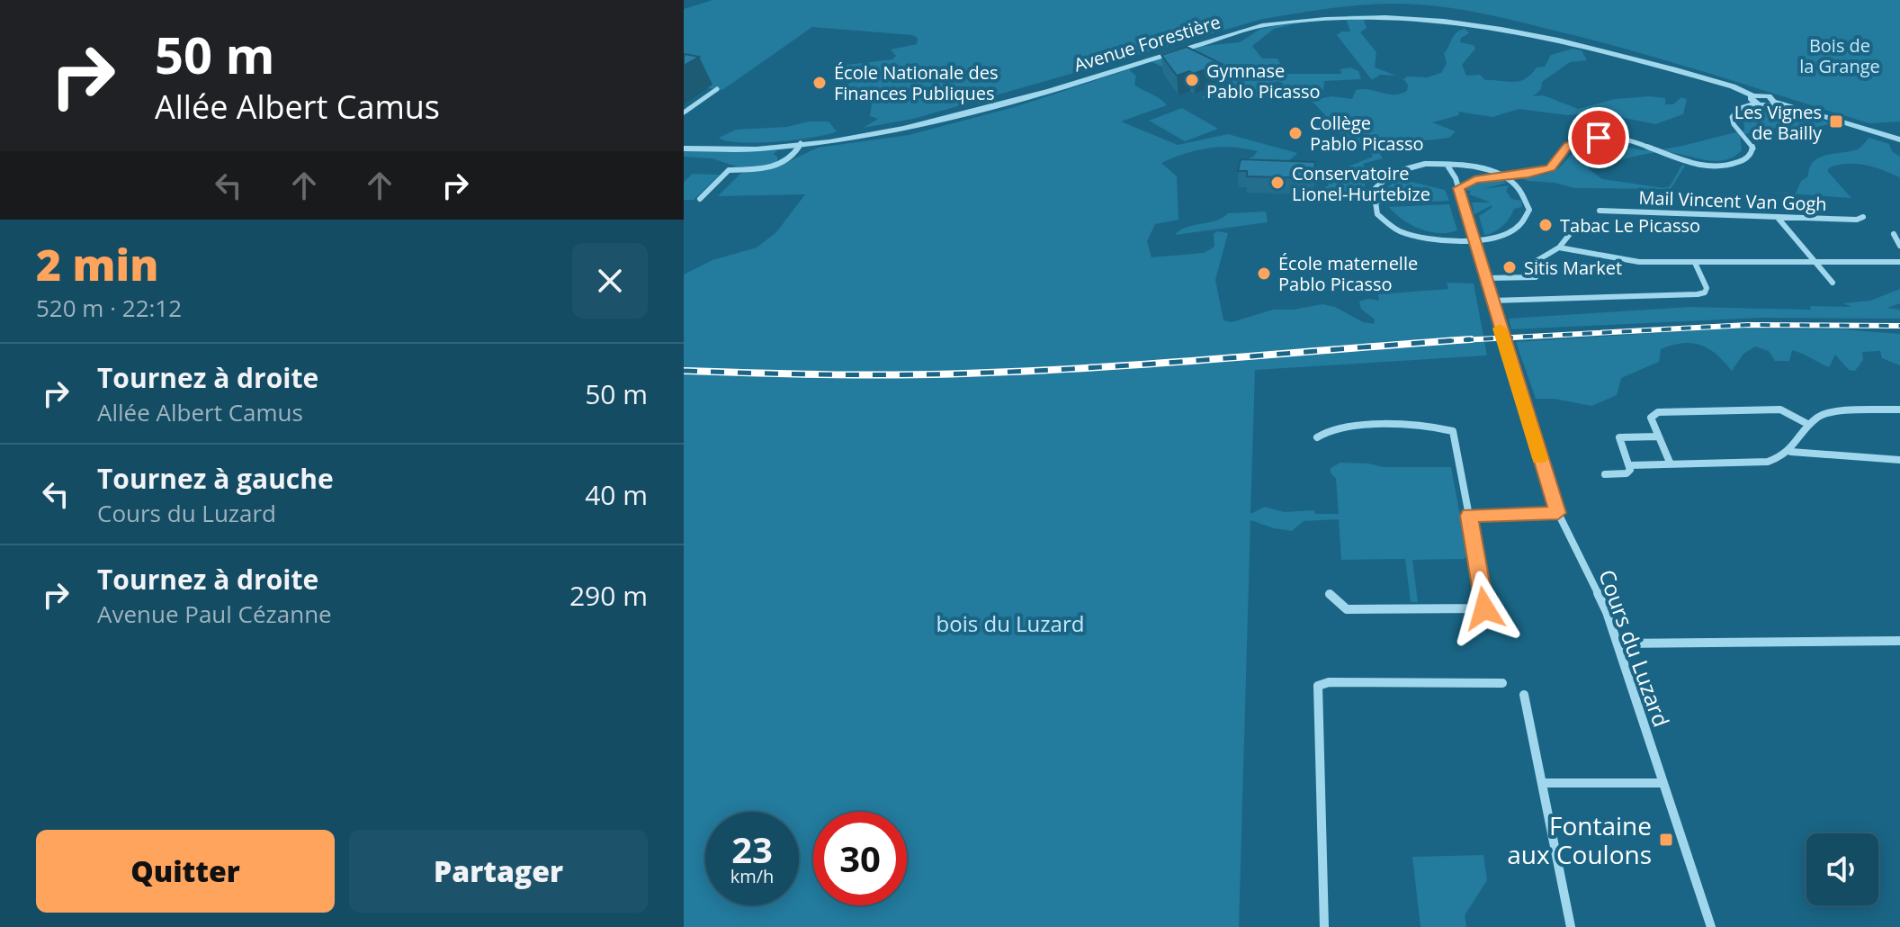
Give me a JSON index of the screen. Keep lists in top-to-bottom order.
{
  "streets": {
    "street": ["Avenue Forestière", "Mail Vincent Van Gogh", "Cours du Luzard"]
  },
  "parks": ["Bois de la Grange", "bois du Luzard"],
  "places": {
    "other": [
      "Gymnase Pablo Picasso",
      "École Nationale des Finances Publiques",
      "Collège Pablo Picasso",
      "Conservatoire Lionel-Hurtebize",
      "Tabac Le Picasso",
      "Sitis Market",
      "École maternelle Pablo Picasso"
    ],
    "transit": ["Les Vignes de Bailly", "Fontaine aux Coulons"]
  },
  "page": {
    "turn": ["50 m", "Allée Albert Camus"],
    "heading": ["2 min", "520 m · 22:12"],
    "list": [
      {
        "name": "Tournez à droite",
        "note": "Allée Albert Camus",
        "value": "50 m"
      },
      {
        "name": "Tournez à gauche",
        "note": "Cours du Luzard",
        "value": "40 m"
      },
      {
        "name": "Tournez à droite",
        "note": "Avenue Paul Cézanne",
        "value": "290 m"
      }
    ],
    "speed": "23 km/h",
    "limit": "30",
    "buttons": ["Quitter", "Partager"]
  }
}
